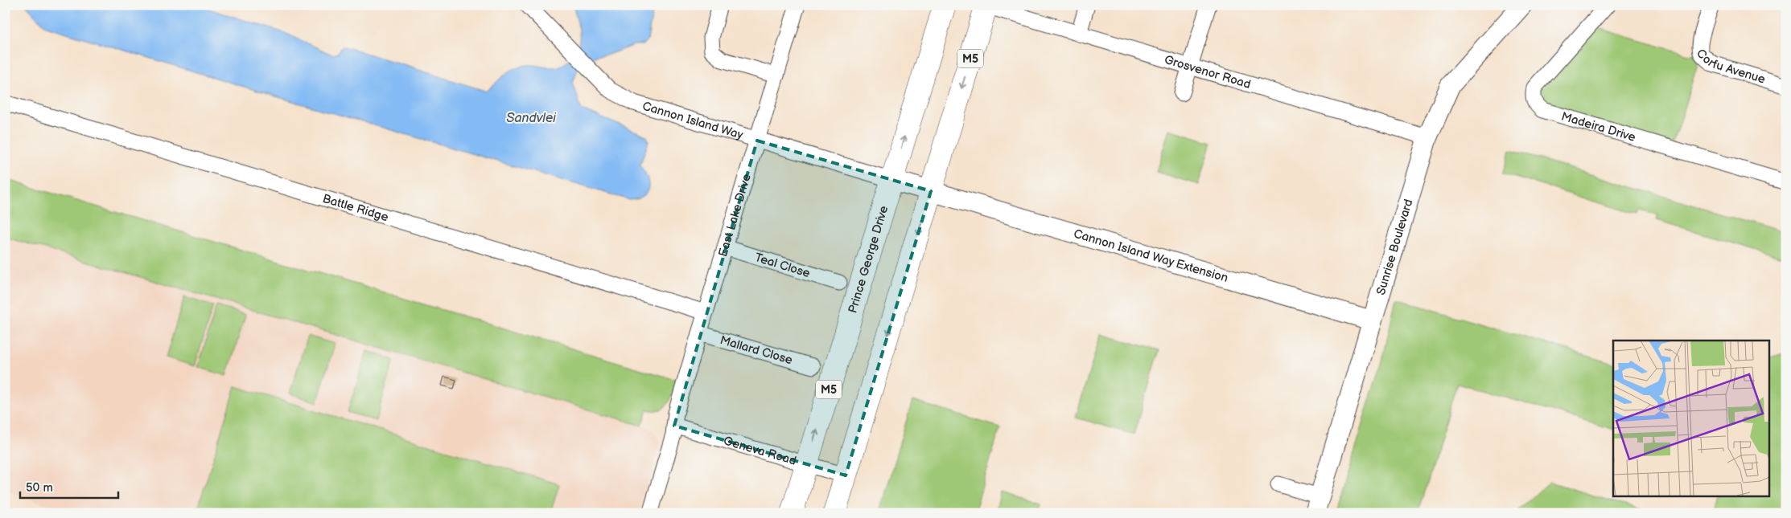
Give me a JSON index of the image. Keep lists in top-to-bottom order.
{
  "streets": {
    "main road": ["M5", "Prince George Drive"],
    "street": [
      "Corfu Avenue",
      "Grosvenor Road",
      "Cannon Island Way",
      "Madeira Drive",
      "Battle Ridge",
      "East Lake Drive",
      "Sunrise Boulevard",
      "Cannon Island Way Extension",
      "Teal Close",
      "Mallard Close",
      "Geneva Road"
    ]
  },
  "crossings": [
    ["M5", "Grosvenor Road"],
    ["M5", "Cannon Island Way Extension"],
    ["M5", "Geneva Road"],
    ["Grosvenor Road", "Sunrise Boulevard"],
    ["Cannon Island Way", "East Lake Drive"],
    ["Cannon Island Way", "Cannon Island Way Extension"],
    ["Cannon Island Way", "Prince George Drive"],
    ["Battle Ridge", "East Lake Drive"],
    ["East Lake Drive", "Teal Close"],
    ["East Lake Drive", "Mallard Close"],
    ["East Lake Drive", "Geneva Road"],
    ["Sunrise Boulevard", "Cannon Island Way Extension"],
    ["Cannon Island Way Extension", "Prince George Drive"],
    ["Prince George Drive", "Geneva Road"]
  ],
  "water": ["Sandvlei"],
  "scale_bar": "50 m"
}
